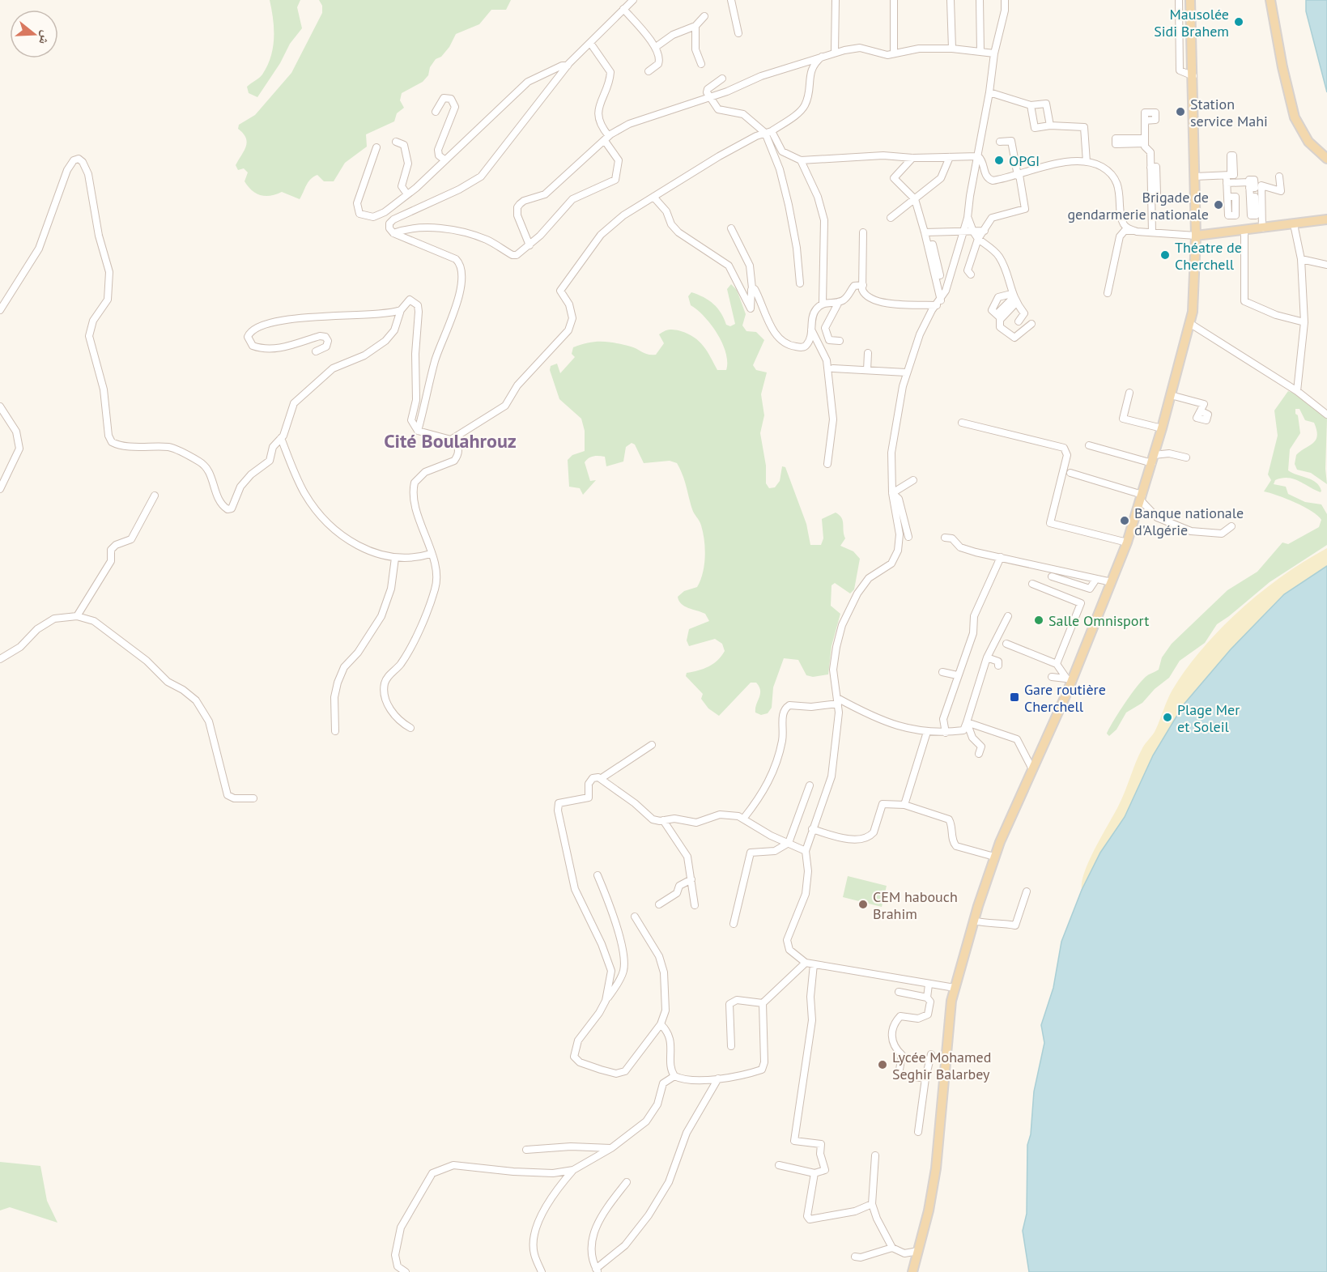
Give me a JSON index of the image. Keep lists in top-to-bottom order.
{
  "districts": ["Cité Boulahrouz"],
  "places": {
    "other": [
      "Mausolée Sidi Brahem",
      "Station service Mahi",
      "OPGI",
      "Brigade de gendarmerie nationale",
      "Théatre de Cherchell",
      "Banque nationale d'Algérie",
      "Salle Omnisport",
      "Plage Mer et Soleil",
      "CEM habouch Brahim",
      "Lycée Mohamed Seghir Balarbey"
    ],
    "transit": ["Gare routière Cherchell"]
  },
  "north": "right"
}
